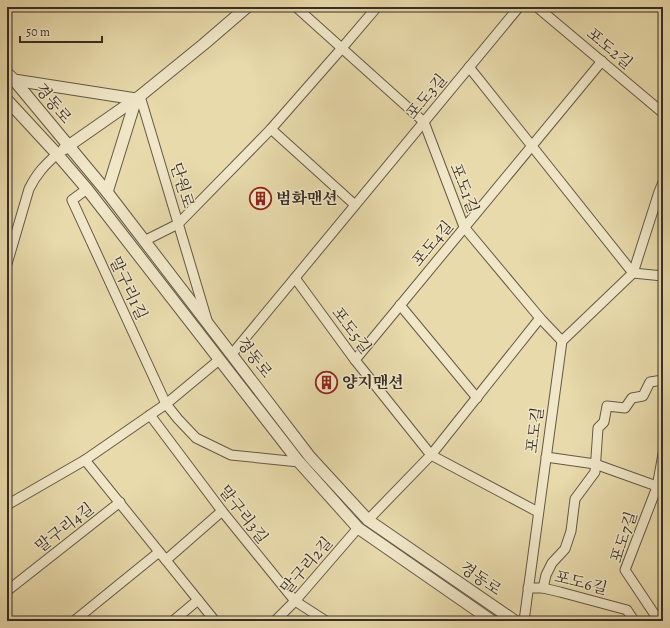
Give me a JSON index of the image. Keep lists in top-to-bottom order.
{
  "streets": {
    "street": [
      "포도2길",
      "포도3길",
      "경동로",
      "단원로",
      "포도1길",
      "포도4길",
      "말구리1길",
      "포도5길",
      "포도길",
      "말구리3길",
      "말구리4길",
      "포도7길",
      "말구리2길",
      "포도6길"
    ]
  },
  "crossings": [
    ["포도2길", "포도4길"],
    ["포도3길", "경동로"],
    ["포도3길", "포도1길"],
    ["포도3길", "포도5길"],
    ["경동로", "말구리1길"],
    ["경동로", "말구리2길"],
    ["포도1길", "포도4길"],
    ["포도1길", "포도길"],
    ["포도4길", "포도5길"],
    ["포도5길", "포도길"],
    ["말구리3길", "말구리2길"]
  ],
  "places": {
    "building": ["범화맨션", "양지맨션"]
  },
  "scale_bar": "50 m"
}
